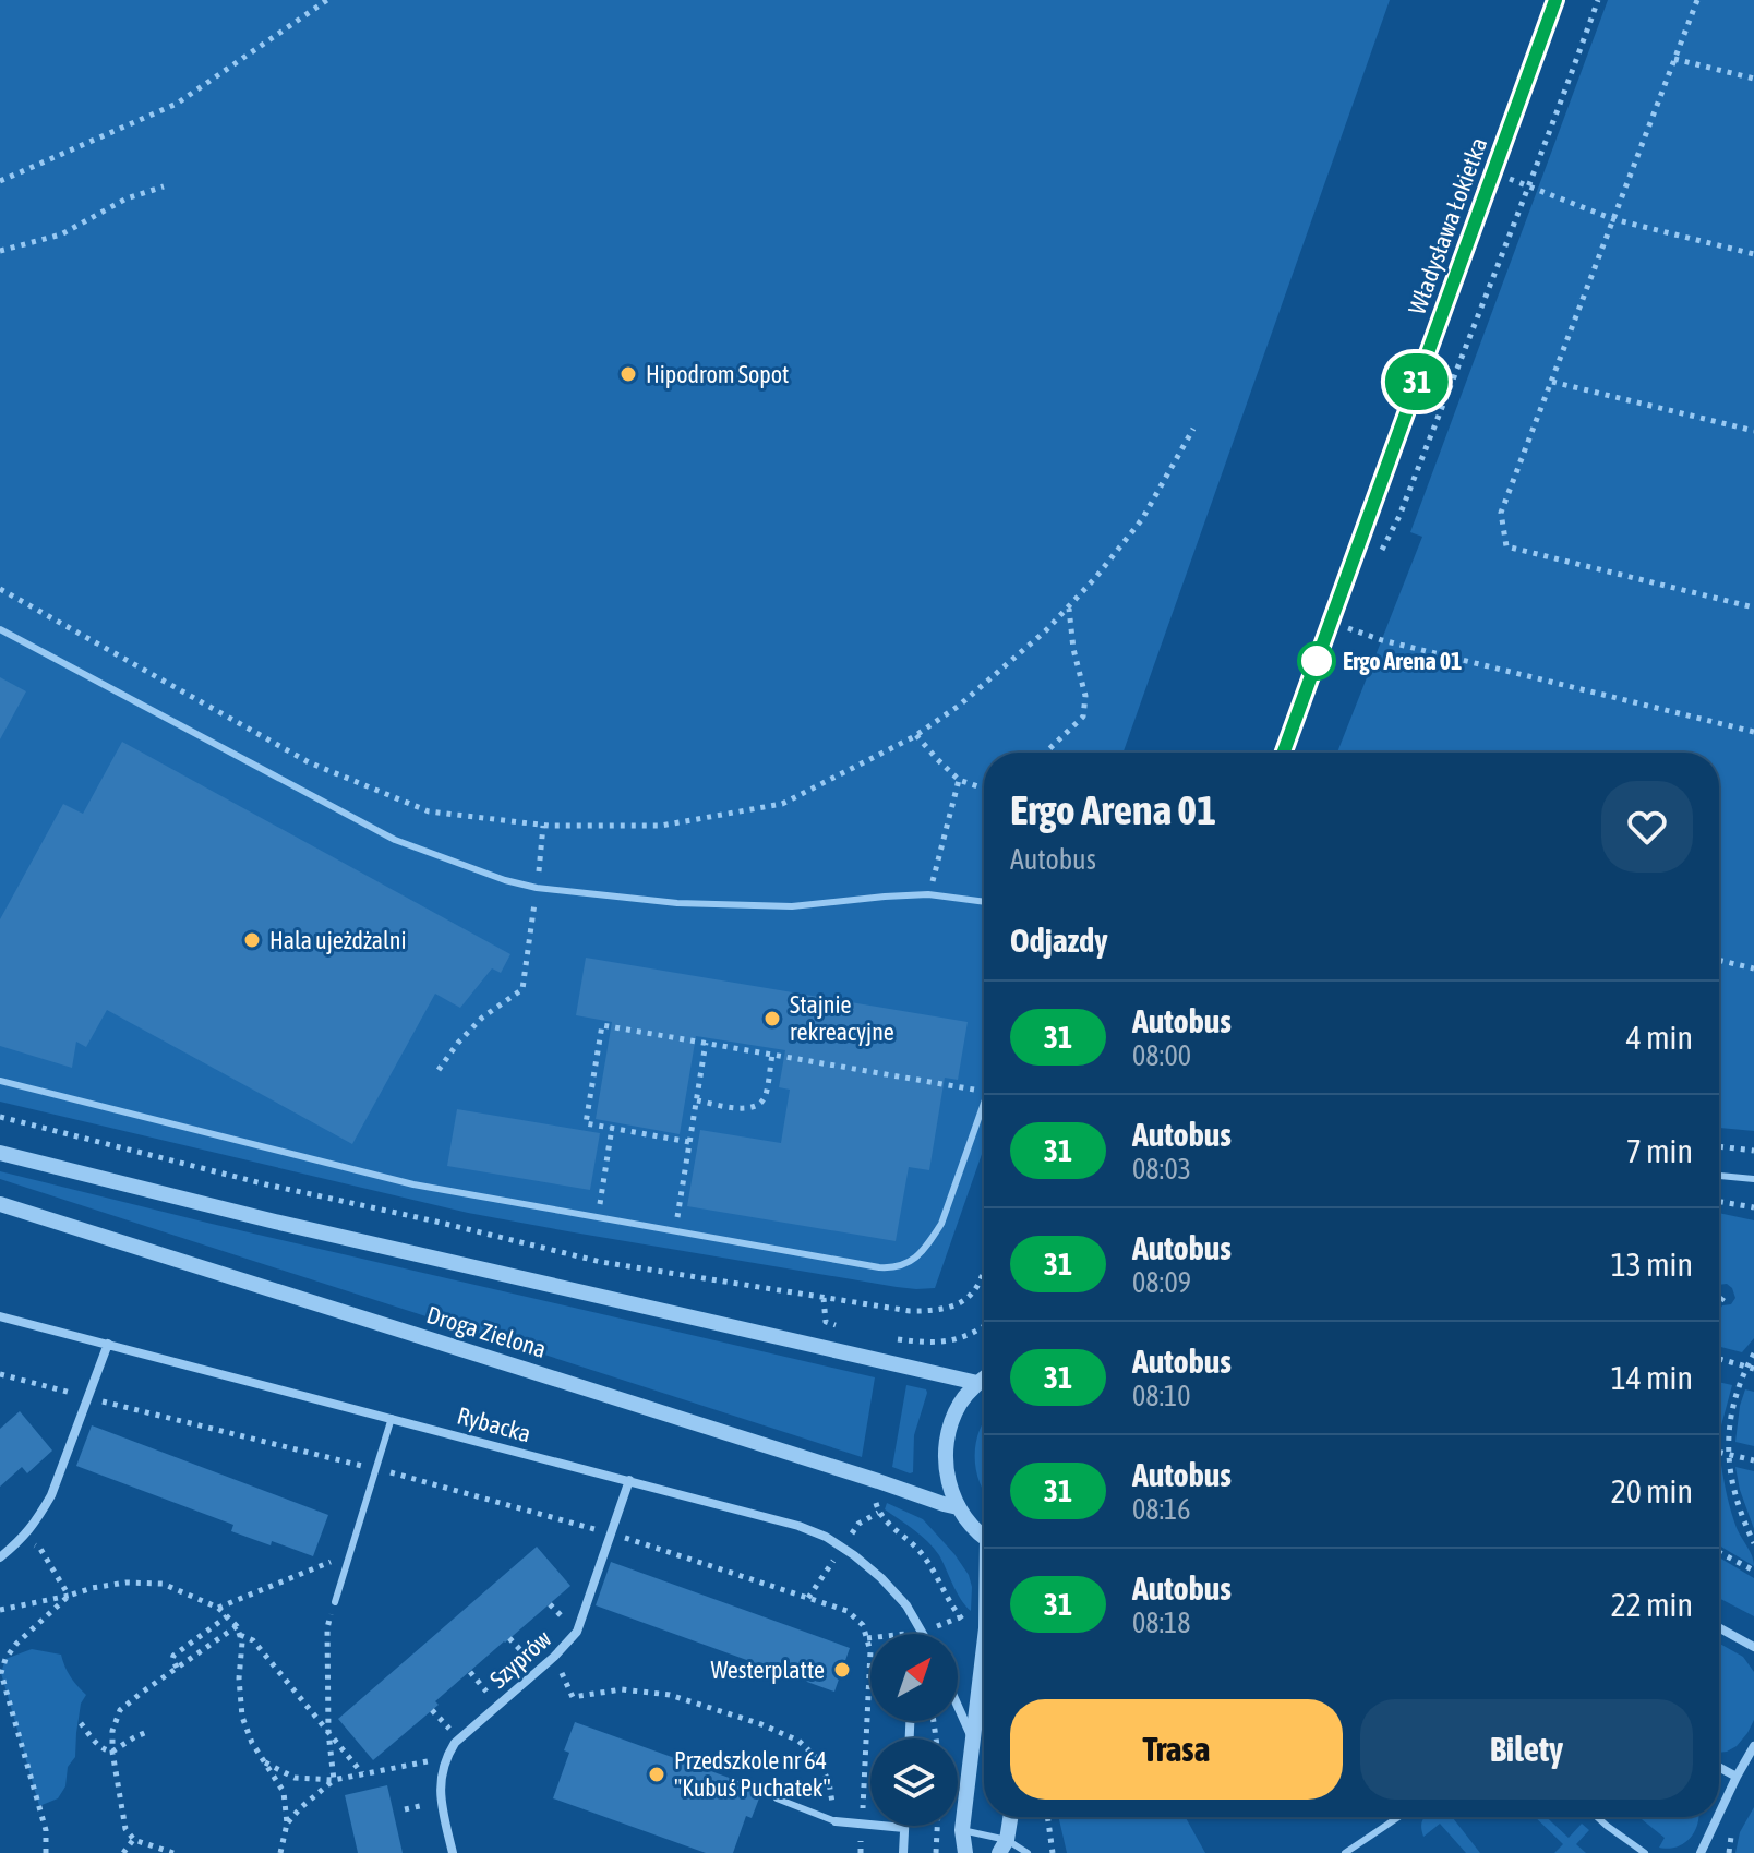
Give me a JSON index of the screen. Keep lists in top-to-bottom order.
{
  "streets": {
    "street": [
      "Władysława Łokietka",
      "Droga Zielona",
      "Rybacka",
      "Szyprów"
    ]
  },
  "crossings": [
    ["Rybacka", "Szyprów"]
  ],
  "places": [
    "Hipodrom Sopot",
    "Ergo Arena 01",
    "Hala ujeżdżalni",
    "Stajnie rekreacyjne",
    "Westerplatte",
    "Przedszkole nr 64 \"Kubuś Puchatek\""
  ],
  "lines": ["bus line 31"],
  "north": "top right",
  "page": {
    "on_map": "31",
    "heading": [
      ["Ergo Arena 01", "Autobus"],
      "Odjazdy"
    ],
    "list": [
      {
        "mark": "31",
        "name": "Autobus",
        "note": "08:00",
        "value": "4 min"
      },
      {
        "mark": "31",
        "name": "Autobus",
        "note": "08:03",
        "value": "7 min"
      },
      {
        "mark": "31",
        "name": "Autobus",
        "note": "08:09",
        "value": "13 min"
      },
      {
        "mark": "31",
        "name": "Autobus",
        "note": "08:10",
        "value": "14 min"
      },
      {
        "mark": "31",
        "name": "Autobus",
        "note": "08:16",
        "value": "20 min"
      },
      {
        "mark": "31",
        "name": "Autobus",
        "note": "08:18",
        "value": "22 min"
      }
    ],
    "buttons": ["Trasa", "Bilety"]
  }
}
